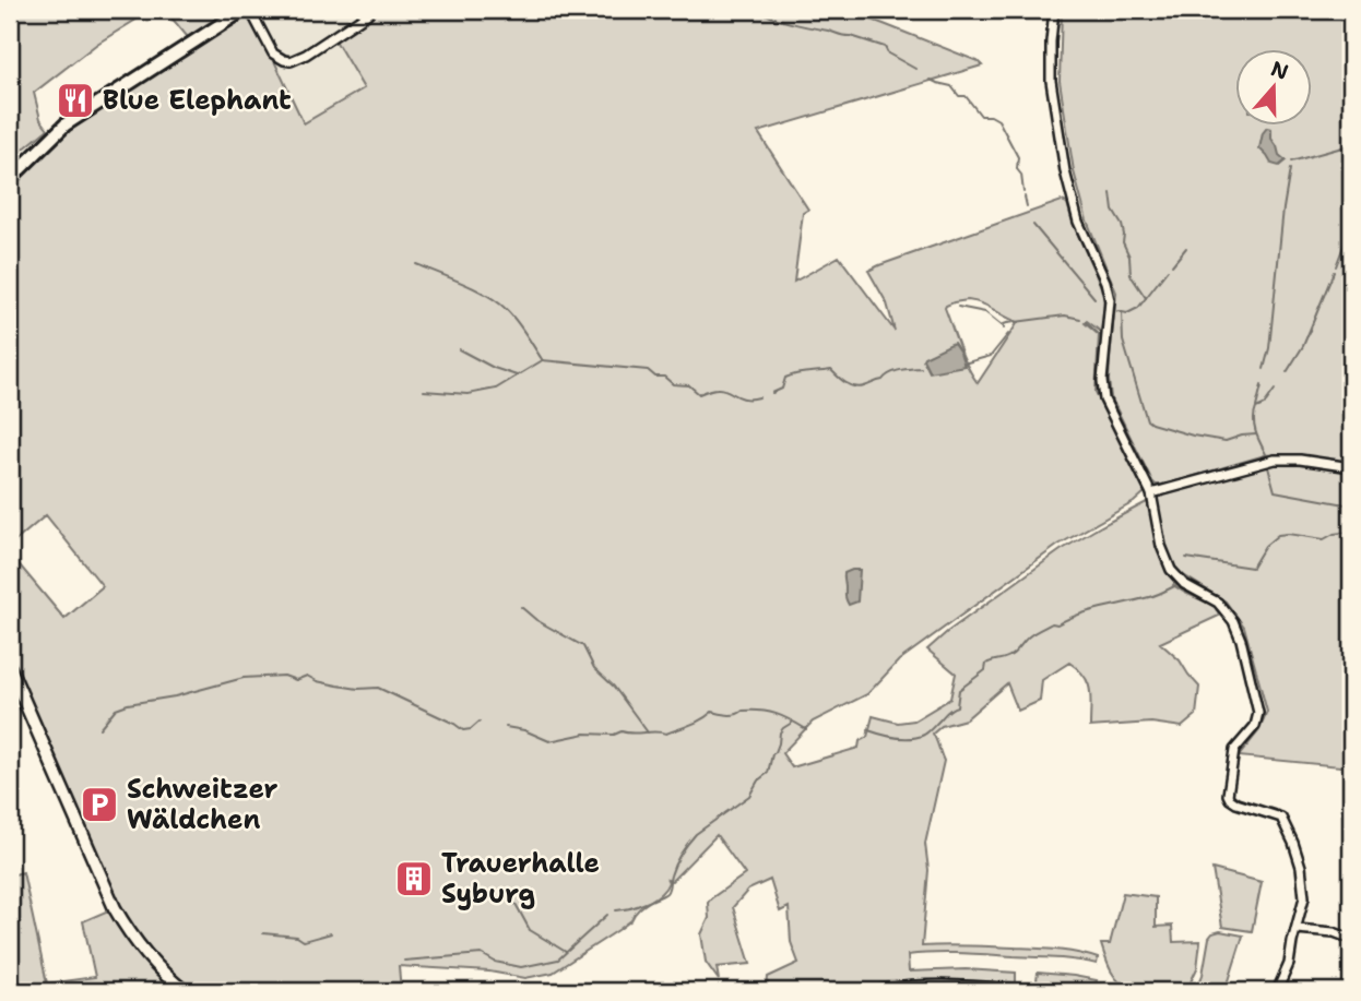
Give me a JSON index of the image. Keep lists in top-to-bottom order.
{
  "places": {
    "restaurant": ["Blue Elephant"],
    "parking": ["Schweitzer Wäldchen"],
    "building": ["Trauerhalle Syburg"]
  },
  "north": "top"
}
